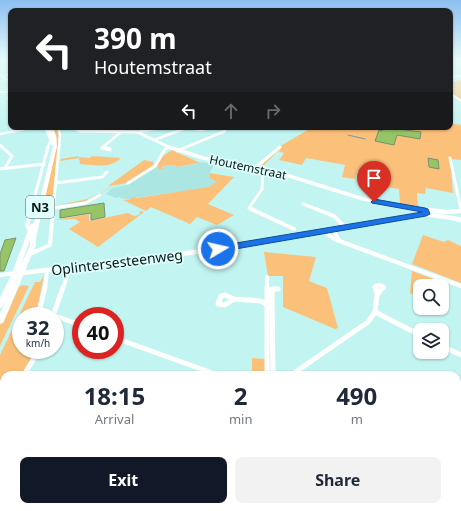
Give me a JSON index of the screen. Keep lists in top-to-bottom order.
{
  "streets": {
    "main road": ["N3"],
    "street": ["Houtemstraat", "Oplintersesteenweg"]
  },
  "crossings": [
    ["Houtemstraat", "Oplintersesteenweg"],
    ["N3", "Oplintersesteenweg"]
  ],
  "page": {
    "turn": ["390 m", "Houtemstraat"],
    "speed": "32 km/h",
    "limit": "40",
    "eta": [
      "18:15",
      "Arrival",
      "2",
      "min",
      "490",
      "m"
    ],
    "buttons": ["Exit", "Share"]
  }
}
